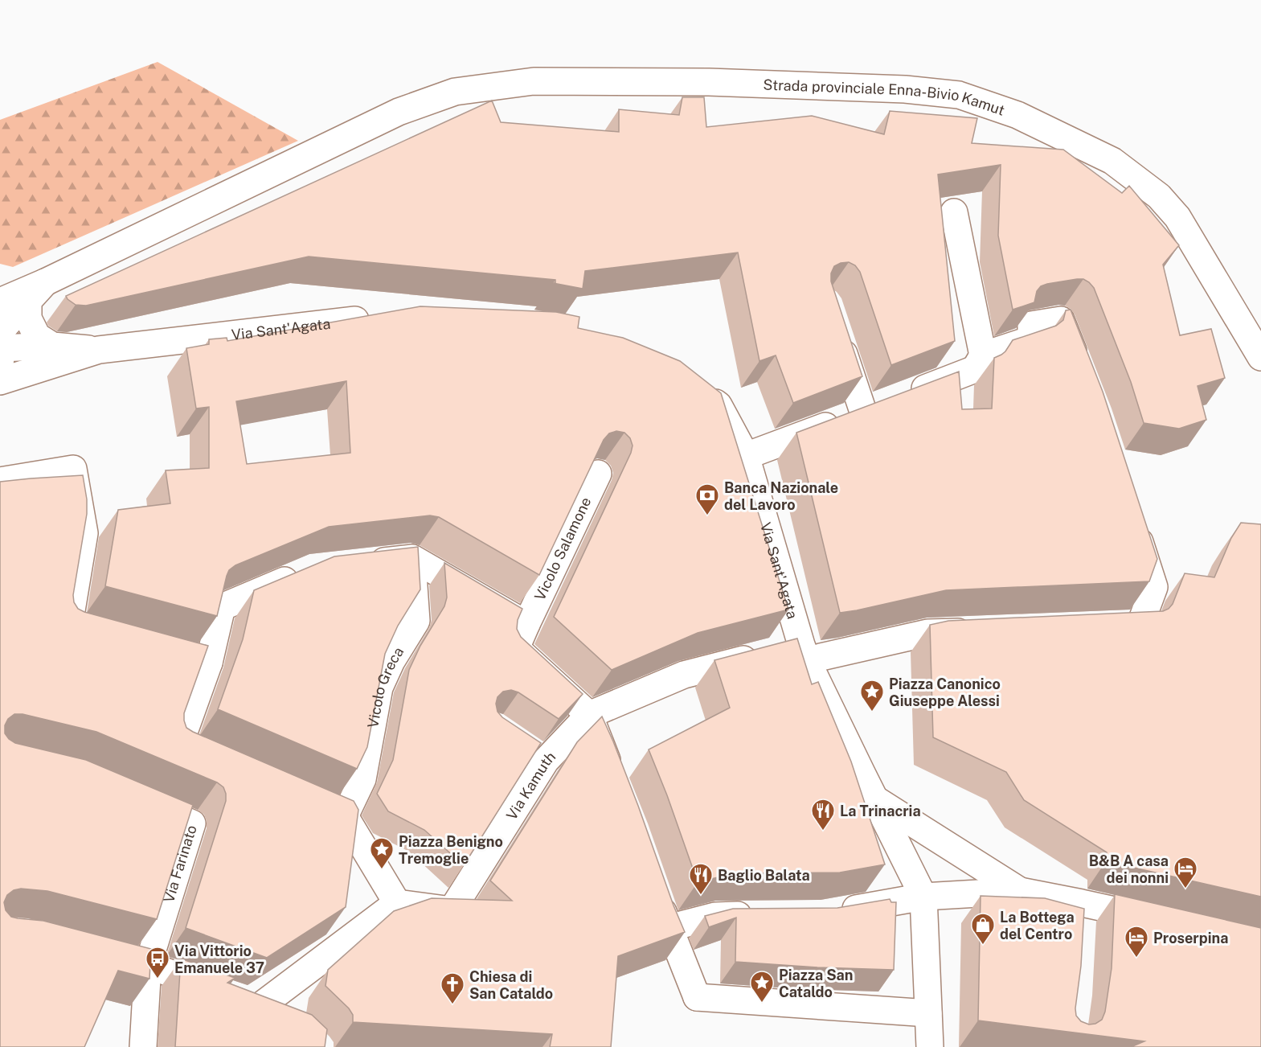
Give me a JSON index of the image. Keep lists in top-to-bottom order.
{
  "streets": {
    "street": [
      "Strada provinciale Enna-Bivio Kamut",
      "Via Sant'Agata",
      "Vicolo Salamone",
      "Vicolo Greca",
      "Via Kamuth",
      "Via Farinato"
    ]
  },
  "crossings": [
    ["Via Sant'Agata", "Via Kamuth"],
    ["Vicolo Salamone", "Via Kamuth"]
  ],
  "places": {
    "bank": ["Banca Nazionale del Lavoro"],
    "place": ["Piazza Canonico Giuseppe Alessi", "Piazza Benigno Tremoglie", "Piazza San Cataldo"],
    "restaurant": ["La Trinacria", "Baglio Balata"],
    "hotel": ["B&B A casa dei nonni", "Proserpina"],
    "shop": ["La Bottega del Centro"],
    "bus stop": ["Via Vittorio Emanuele 37"],
    "church": ["Chiesa di San Cataldo"]
  }
}
